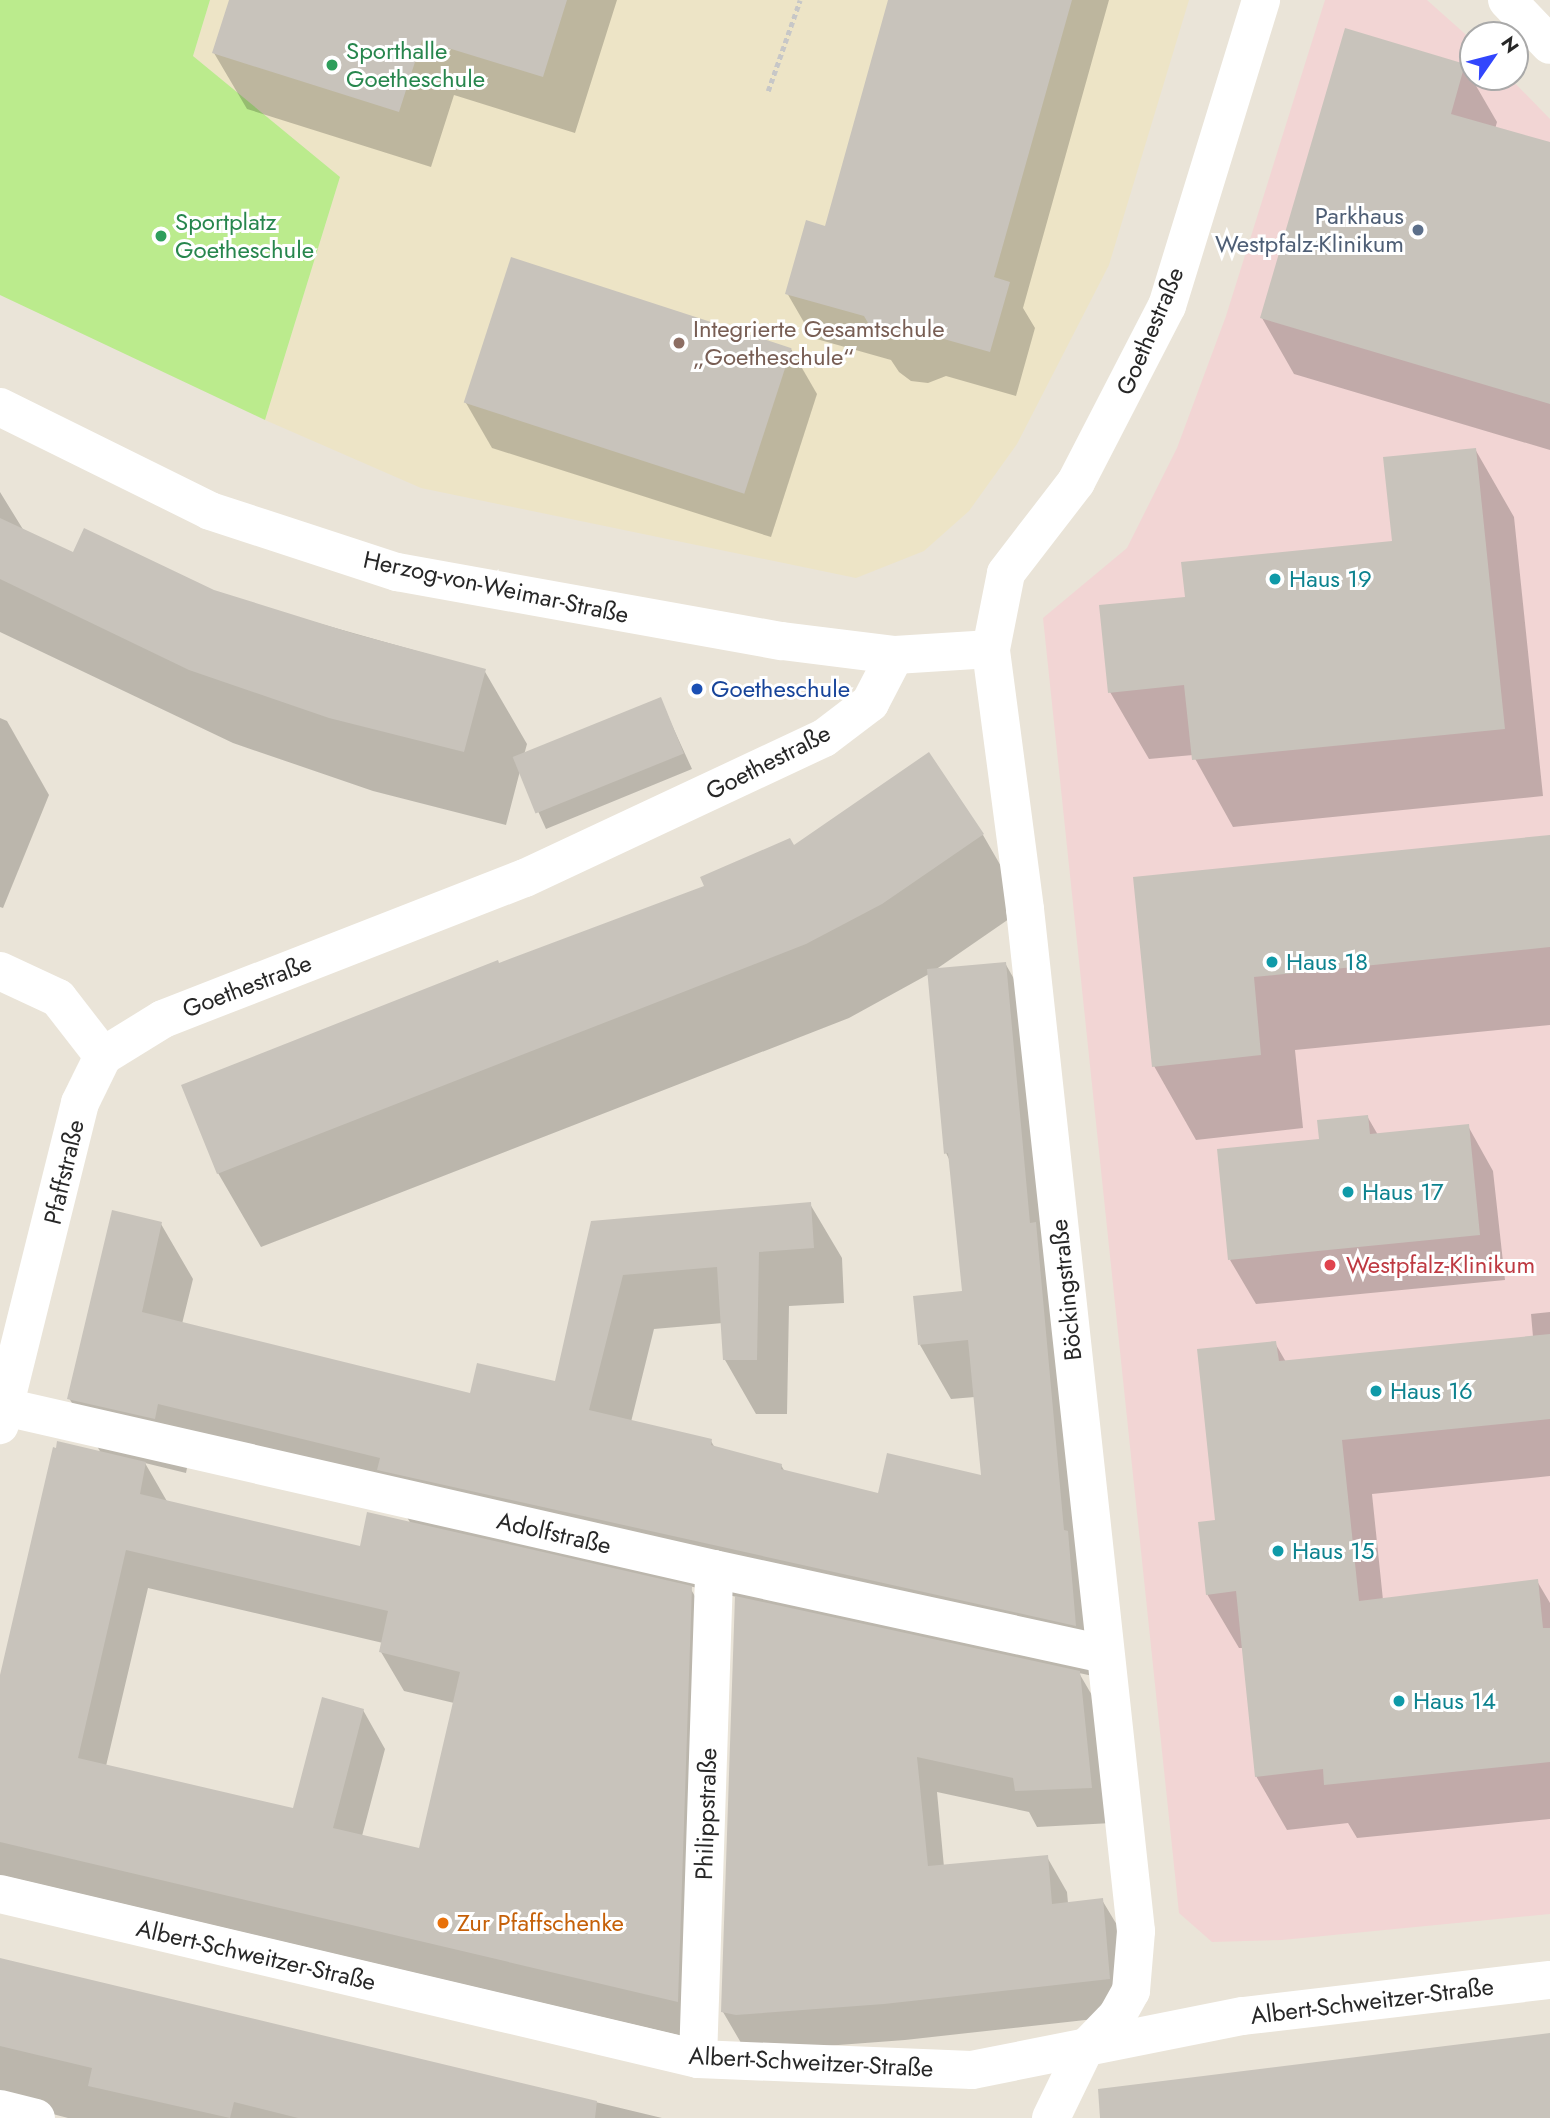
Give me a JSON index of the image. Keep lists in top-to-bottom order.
{
  "streets": {
    "street": [
      "Goethestraße",
      "Herzog-von-Weimar-Straße",
      "Pfaffstraße",
      "Böckingstraße",
      "Adolfstraße",
      "Philippstraße",
      "Albert-Schweitzer-Straße"
    ]
  },
  "crossings": [
    ["Goethestraße", "Herzog-von-Weimar-Straße"],
    ["Goethestraße", "Pfaffstraße"],
    ["Goethestraße", "Böckingstraße"],
    ["Pfaffstraße", "Adolfstraße"],
    ["Böckingstraße", "Adolfstraße"],
    ["Böckingstraße", "Albert-Schweitzer-Straße"],
    ["Adolfstraße", "Philippstraße"],
    ["Philippstraße", "Albert-Schweitzer-Straße"]
  ],
  "places": [
    "Sporthalle Goetheschule",
    "Parkhaus Westpfalz-Klinikum",
    "Sportplatz Goetheschule",
    "Integrierte Gesamtschule „Goetheschule“",
    "Haus 19",
    "Goetheschule",
    "Haus 18",
    "Haus 17",
    "Westpfalz-Klinikum",
    "Haus 16",
    "Haus 15",
    "Haus 14",
    "Zur Pfaffschenke"
  ],
  "north": "top right"
}
